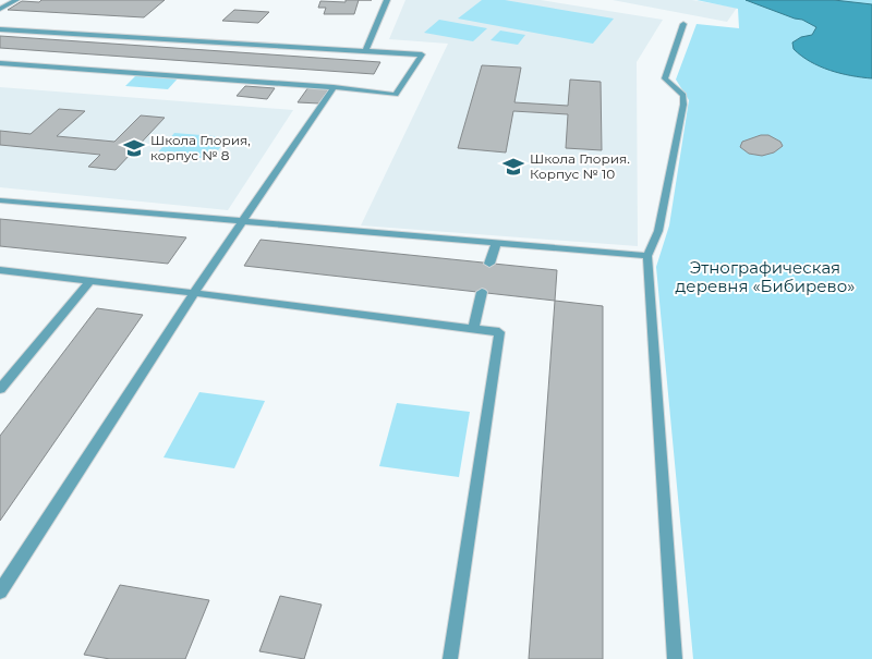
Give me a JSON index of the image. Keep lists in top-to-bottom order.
{
  "parks": ["Этнографическая деревня «Бибирево»"],
  "places": {
    "school or university": ["Школа Глория, корпус № 8", "Школа Глория. Корпус № 10"]
  }
}
